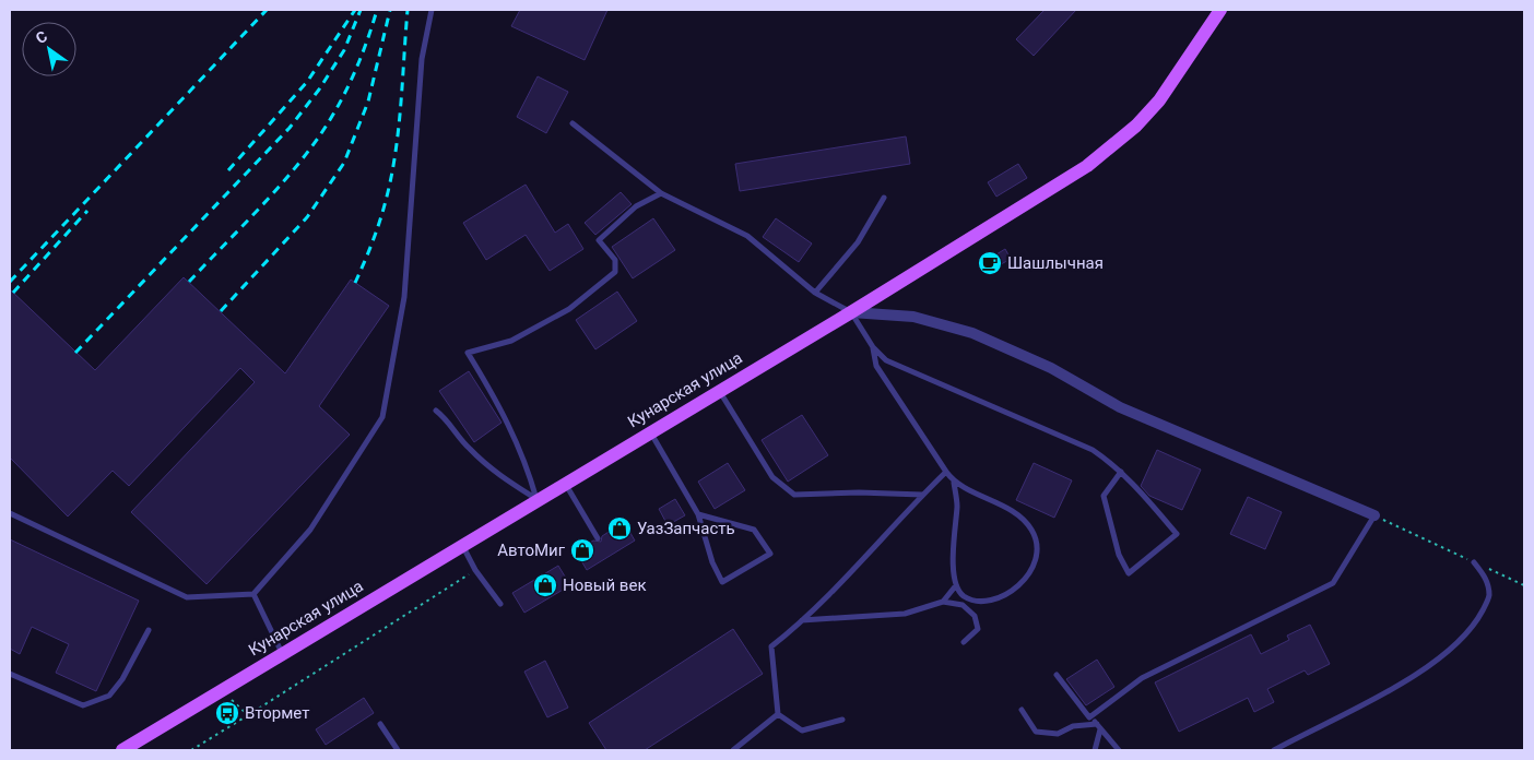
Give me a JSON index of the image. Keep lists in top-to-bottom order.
{
  "streets": {
    "main road": ["Кунарская улица"]
  },
  "places": {
    "cafe": ["Шашлычная"],
    "shop": ["УазЗапчасть", "АвтоМиг", "Новый век"],
    "bus stop": ["Втормет"]
  },
  "north": "top left"
}
